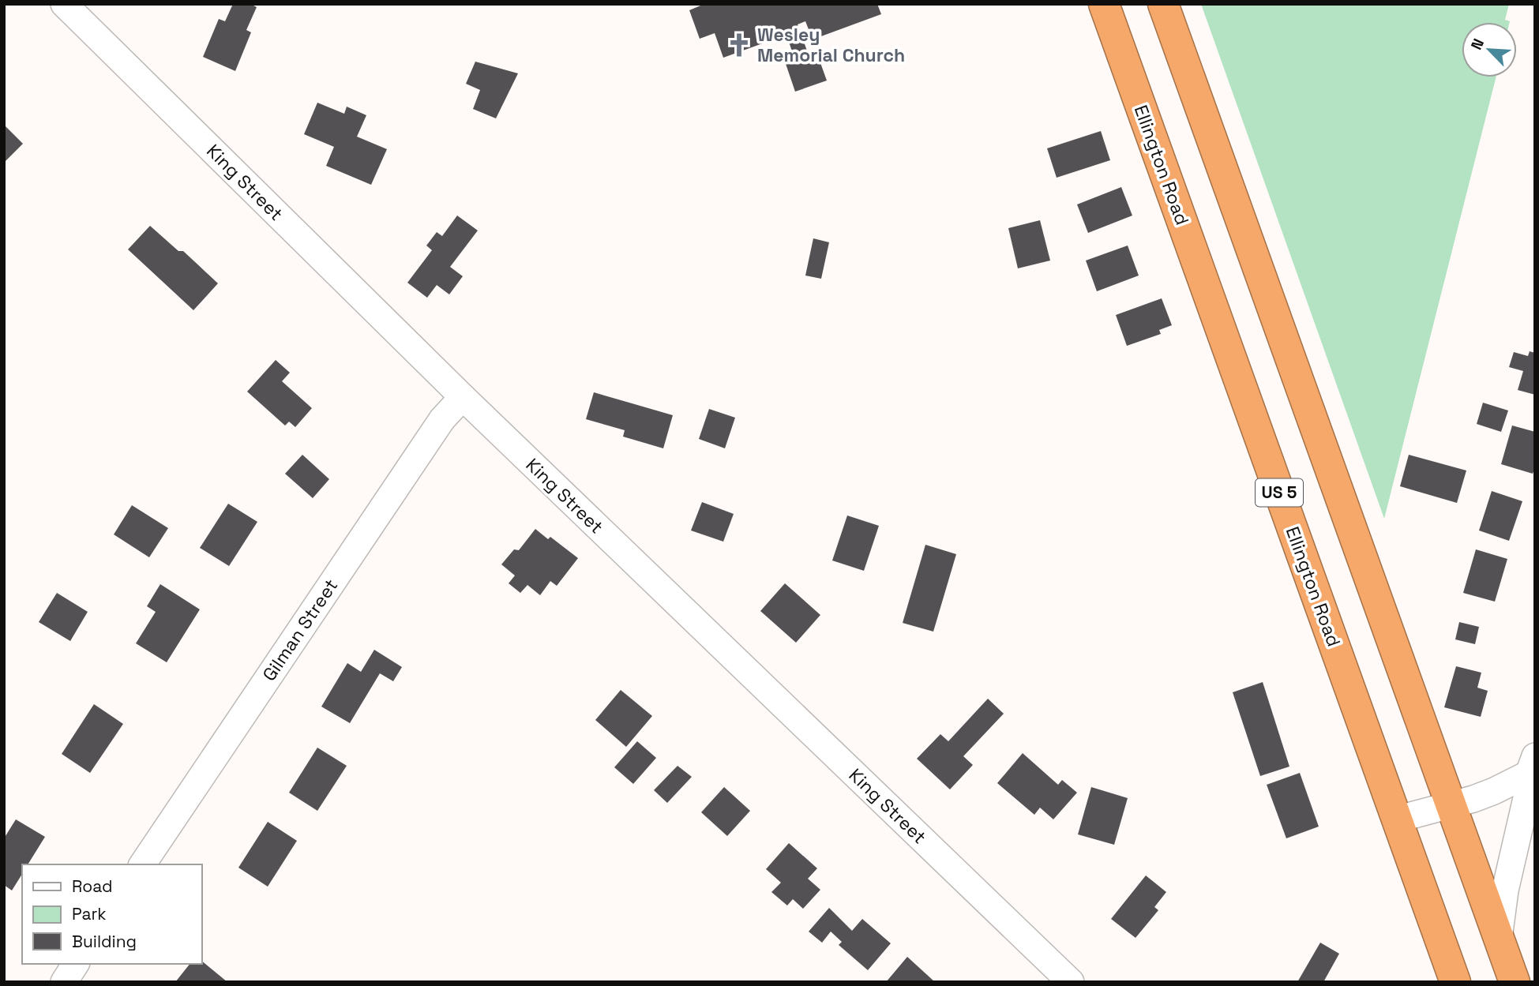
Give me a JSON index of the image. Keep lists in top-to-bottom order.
{
  "streets": {
    "highway": ["Ellington Road", "US 5"],
    "street": ["King Street", "Gilman Street"]
  },
  "crossings": [
    ["King Street", "Gilman Street"]
  ],
  "places": {
    "church": ["Wesley Memorial Church"]
  },
  "legend": ["Road", "Park", "Building"],
  "north": "top left"
}
